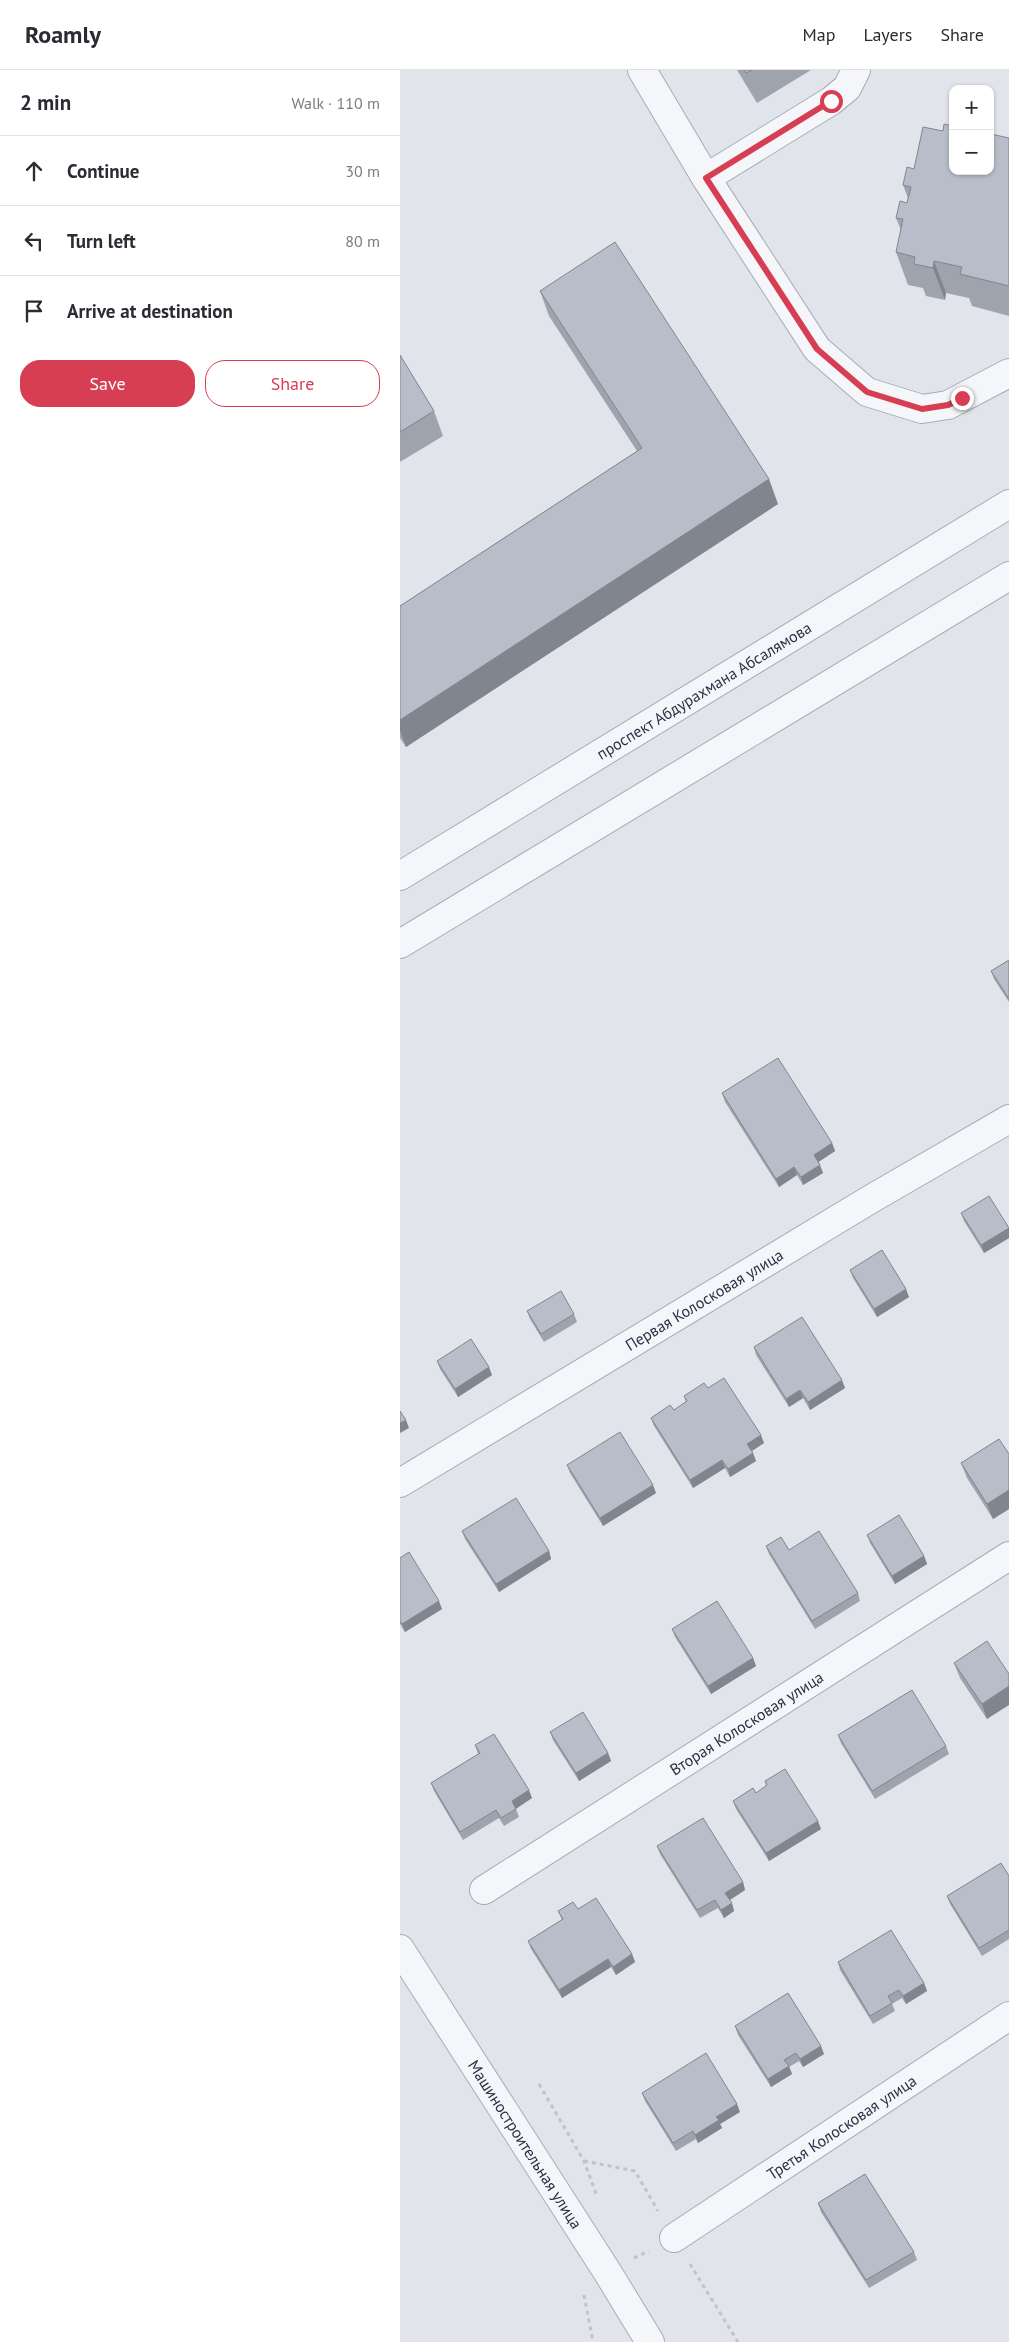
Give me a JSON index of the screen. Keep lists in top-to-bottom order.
{
  "streets": {
    "street": [
      "проспект Абдурахмана Абсалямова",
      "Первая Колосковая улица",
      "Вторая Колосковая улица",
      "Третья Колосковая улица",
      "Машиностроительная улица"
    ]
  },
  "page": {
    "header": "Roamly",
    "nav": ["Map", "Layers", "Share"],
    "heading": ["2 min", "Walk · 110 m"],
    "map_buttons": ["+", "−"],
    "list": [
      ["Continue", "30 m"],
      ["Turn left", "80 m"],
      "Arrive at destination"
    ],
    "buttons": ["Save", "Share"]
  }
}
